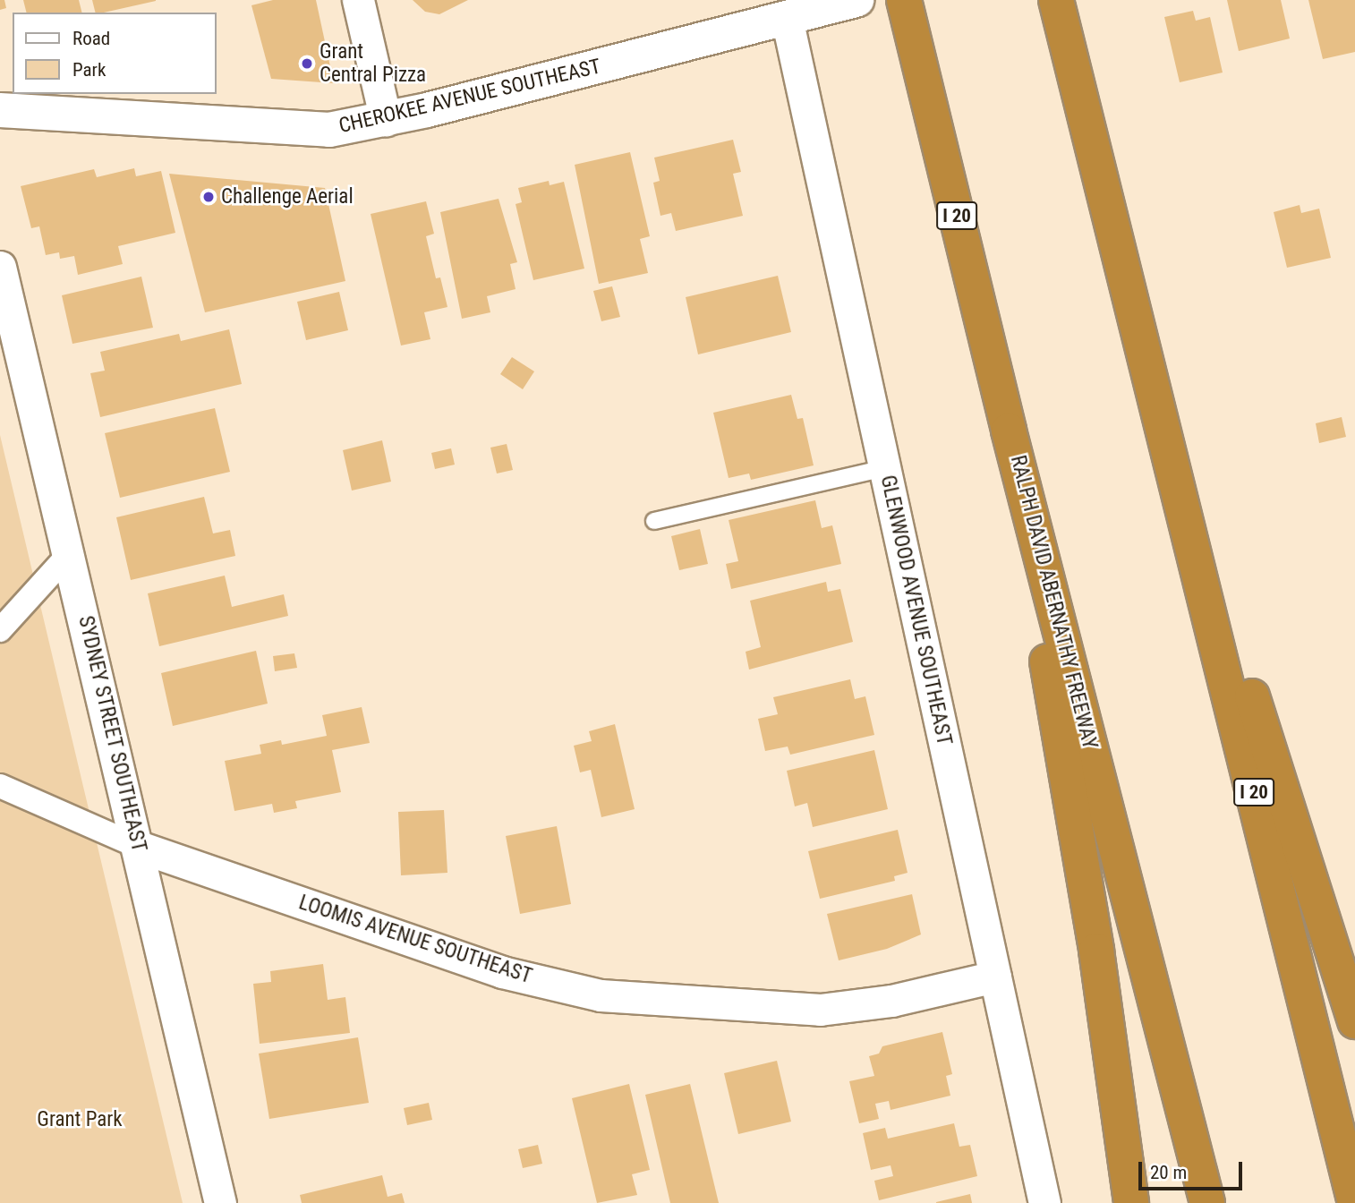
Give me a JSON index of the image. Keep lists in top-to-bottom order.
{
  "streets": {
    "highway": ["I 20", "RALPH DAVID ABERNATHY FREEWAY"],
    "street": [
      "CHEROKEE AVENUE SOUTHEAST",
      "GLENWOOD AVENUE SOUTHEAST",
      "SYDNEY STREET SOUTHEAST",
      "LOOMIS AVENUE SOUTHEAST"
    ]
  },
  "crossings": [
    ["CHEROKEE AVENUE SOUTHEAST", "GLENWOOD AVENUE SOUTHEAST"],
    ["GLENWOOD AVENUE SOUTHEAST", "LOOMIS AVENUE SOUTHEAST"],
    ["SYDNEY STREET SOUTHEAST", "LOOMIS AVENUE SOUTHEAST"]
  ],
  "parks": ["Grant Park"],
  "places": ["Grant Central Pizza", "Challenge Aerial"],
  "legend": ["Road", "Park"],
  "scale_bar": "20 m"
}
